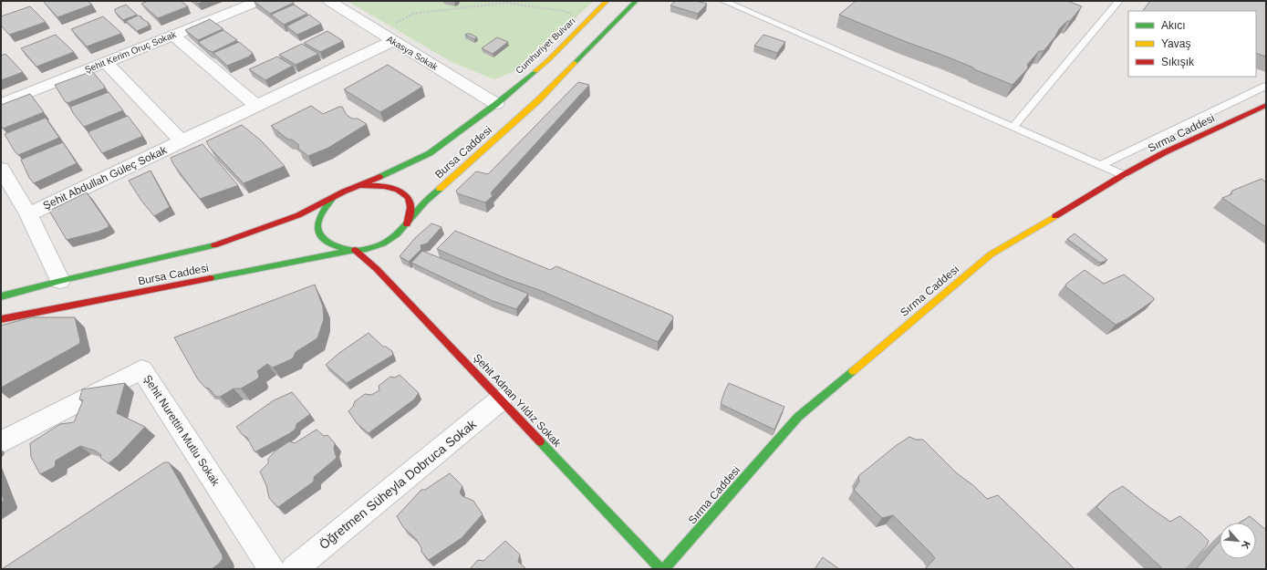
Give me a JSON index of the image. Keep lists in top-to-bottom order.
{
  "streets": {
    "main road": [
      "Cumhuriyet Bulvarı",
      "Sırma Caddesi",
      "Bursa Caddesi",
      "Şehit Adnan Yıldız Sokak"
    ],
    "street": [
      "Şehit Kerim Oruç Sokak",
      "Akasya Sokak",
      "Şehit Abdullah Güleç Sokak",
      "Şehit Nurettin Mutlu Sokak",
      "Öğretmen Süheyla Dobruca Sokak"
    ]
  },
  "crossings": [
    ["Cumhuriyet Bulvarı", "Akasya Sokak"],
    ["Cumhuriyet Bulvarı", "Bursa Caddesi"],
    ["Şehit Kerim Oruç Sokak", "Şehit Abdullah Güleç Sokak"],
    ["Akasya Sokak", "Bursa Caddesi"],
    ["Akasya Sokak", "Şehit Abdullah Güleç Sokak"],
    ["Bursa Caddesi", "Şehit Adnan Yıldız Sokak"],
    ["Şehit Adnan Yıldız Sokak", "Öğretmen Süheyla Dobruca Sokak"]
  ],
  "legend": ["Akıcı", "Yavaş", "Sıkışık"],
  "north": "bottom right"
}
